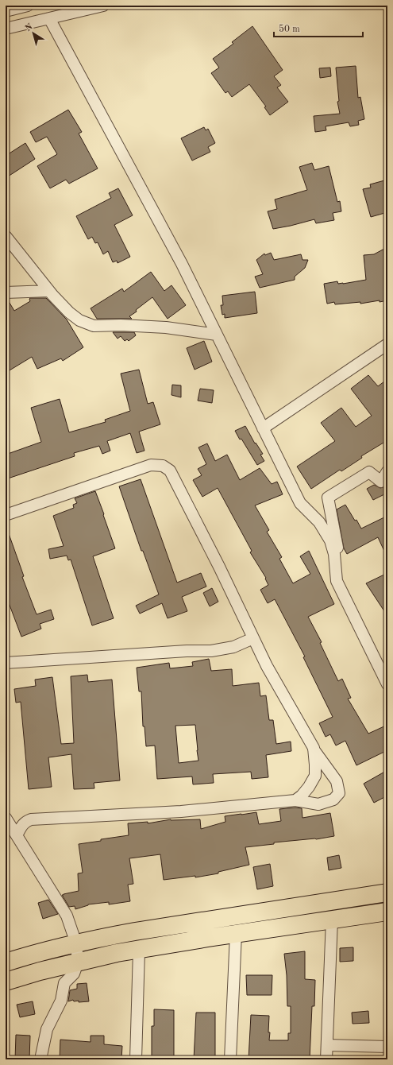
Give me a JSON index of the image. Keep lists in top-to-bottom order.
{
  "scale_bar": "50 m",
  "north": "top left"
}
